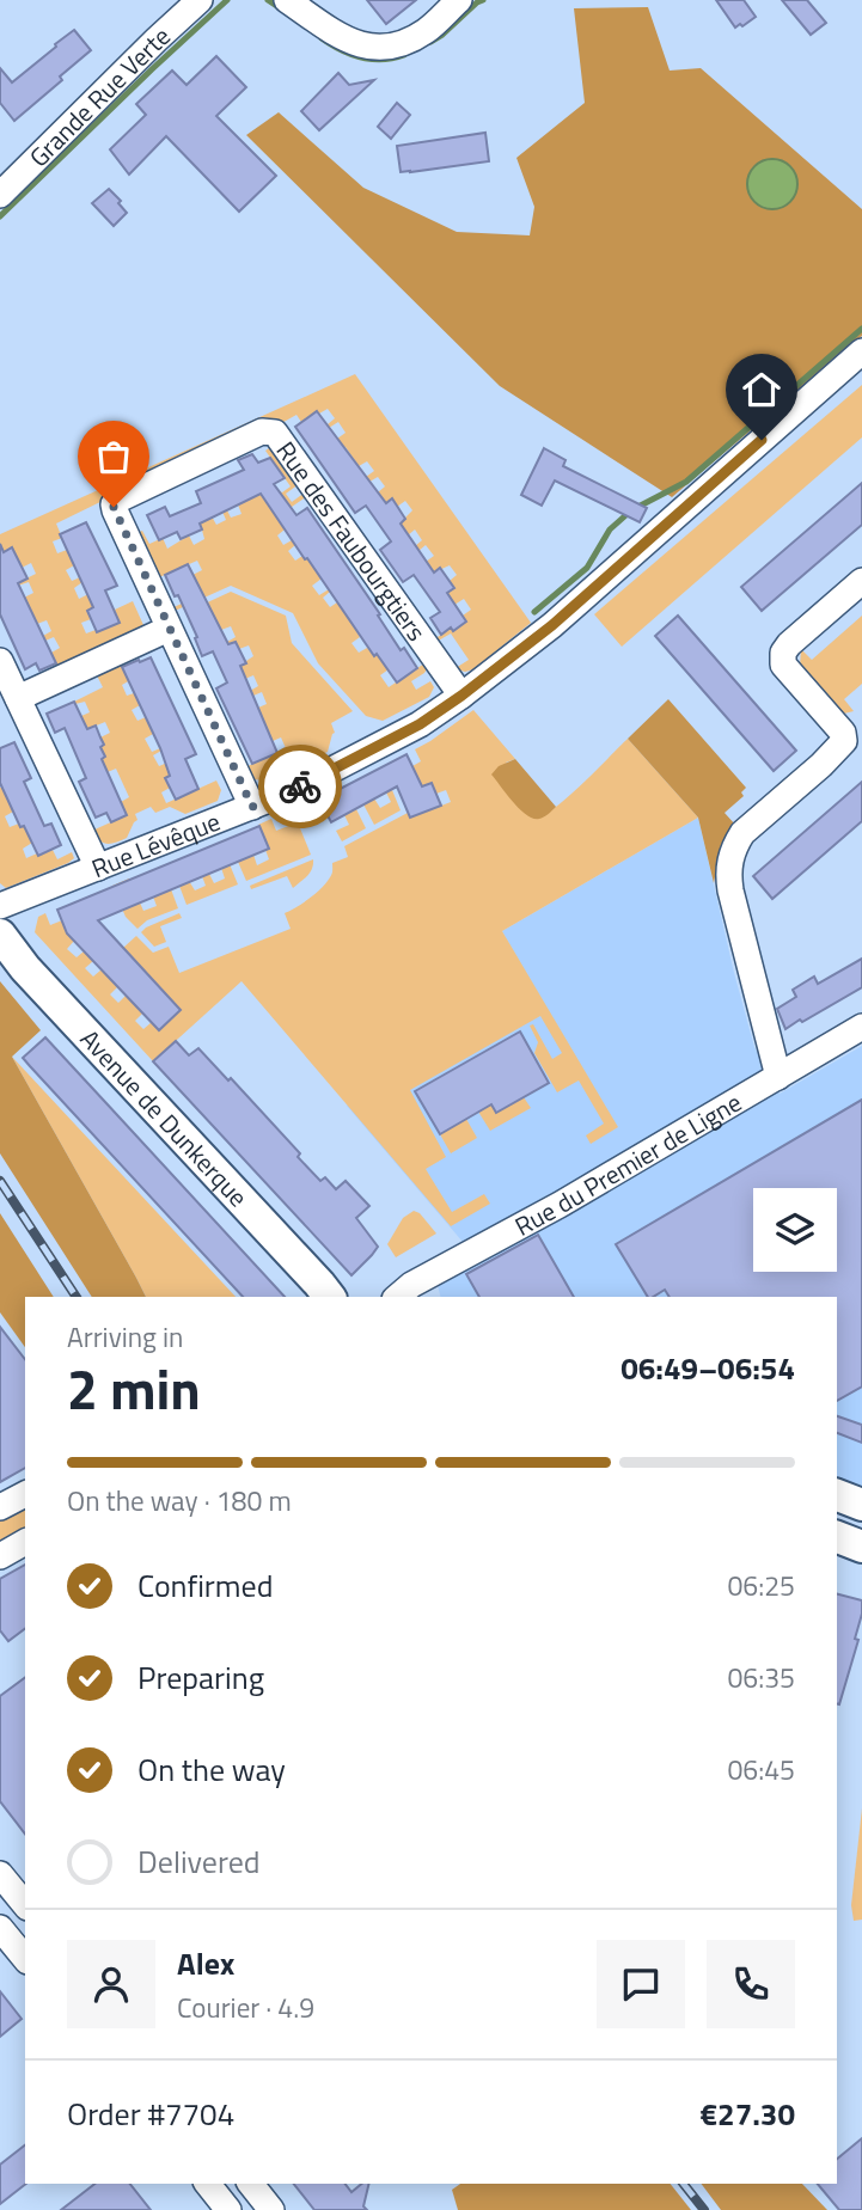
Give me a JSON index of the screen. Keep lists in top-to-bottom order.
{
  "streets": {
    "main road": ["Avenue de Dunkerque"],
    "street": [
      "Grande Rue Verte",
      "Rue des Faubourgtiers",
      "Rue Lévêque",
      "Rue du Premier de Ligne"
    ]
  },
  "crossings": [
    ["Rue des Faubourgtiers", "Rue Lévêque"]
  ],
  "page": {
    "heading": ["2 min", "Arriving in", "06:49–06:54"],
    "panel": [
      "Alex",
      "Courier · 4.9",
      "Order #7704",
      "€27.30"
    ],
    "bar": "On the way · 180 m",
    "list": [
      ["Confirmed", "06:25"],
      ["Preparing", "06:35"],
      ["On the way", "06:45"],
      "Delivered"
    ]
  }
}
